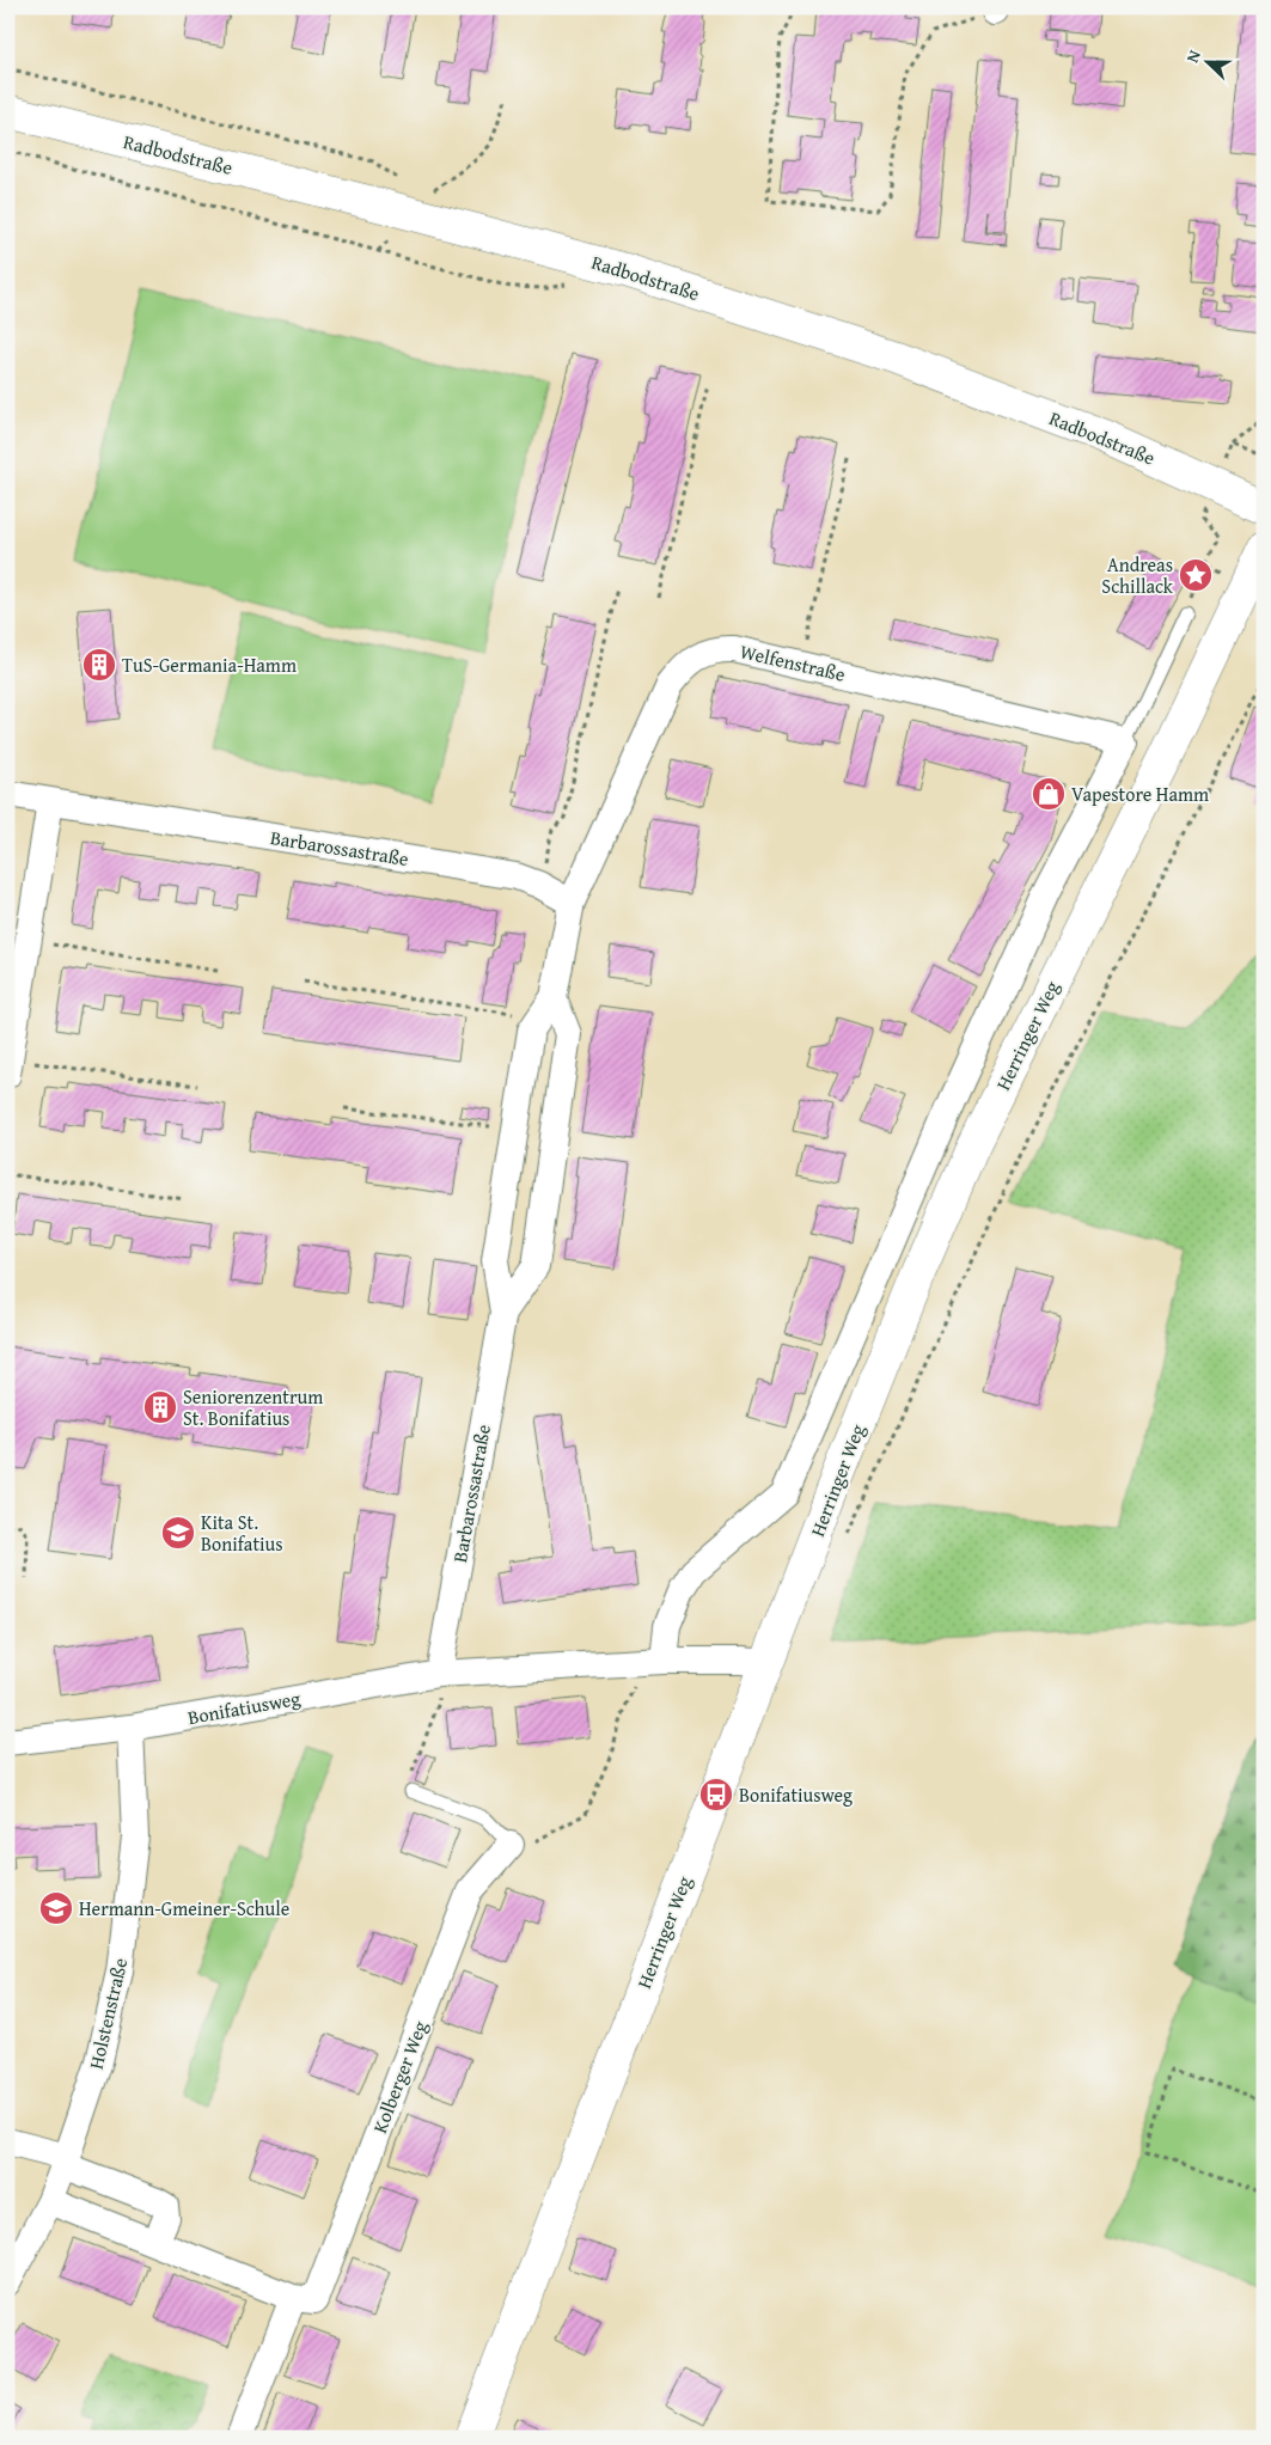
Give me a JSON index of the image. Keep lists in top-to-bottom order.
{
  "streets": {
    "main road": ["Radbodstraße", "Herringer Weg"],
    "street": [
      "Welfenstraße",
      "Barbarossastraße",
      "Bonifatiusweg",
      "Holstenstraße",
      "Kolberger Weg"
    ]
  },
  "crossings": [
    ["Welfenstraße", "Barbarossastraße"],
    ["Welfenstraße", "Herringer Weg"],
    ["Barbarossastraße", "Bonifatiusweg"],
    ["Herringer Weg", "Bonifatiusweg"],
    ["Bonifatiusweg", "Holstenstraße"]
  ],
  "places": {
    "place": ["Andreas Schillack"],
    "building": ["TuS-Germania-Hamm", "Seniorenzentrum St. Bonifatius"],
    "shop": ["Vapestore Hamm"],
    "school or university": ["Kita St. Bonifatius", "Hermann-Gmeiner-Schule"],
    "bus stop": ["Bonifatiusweg"]
  },
  "north": "left"
}
